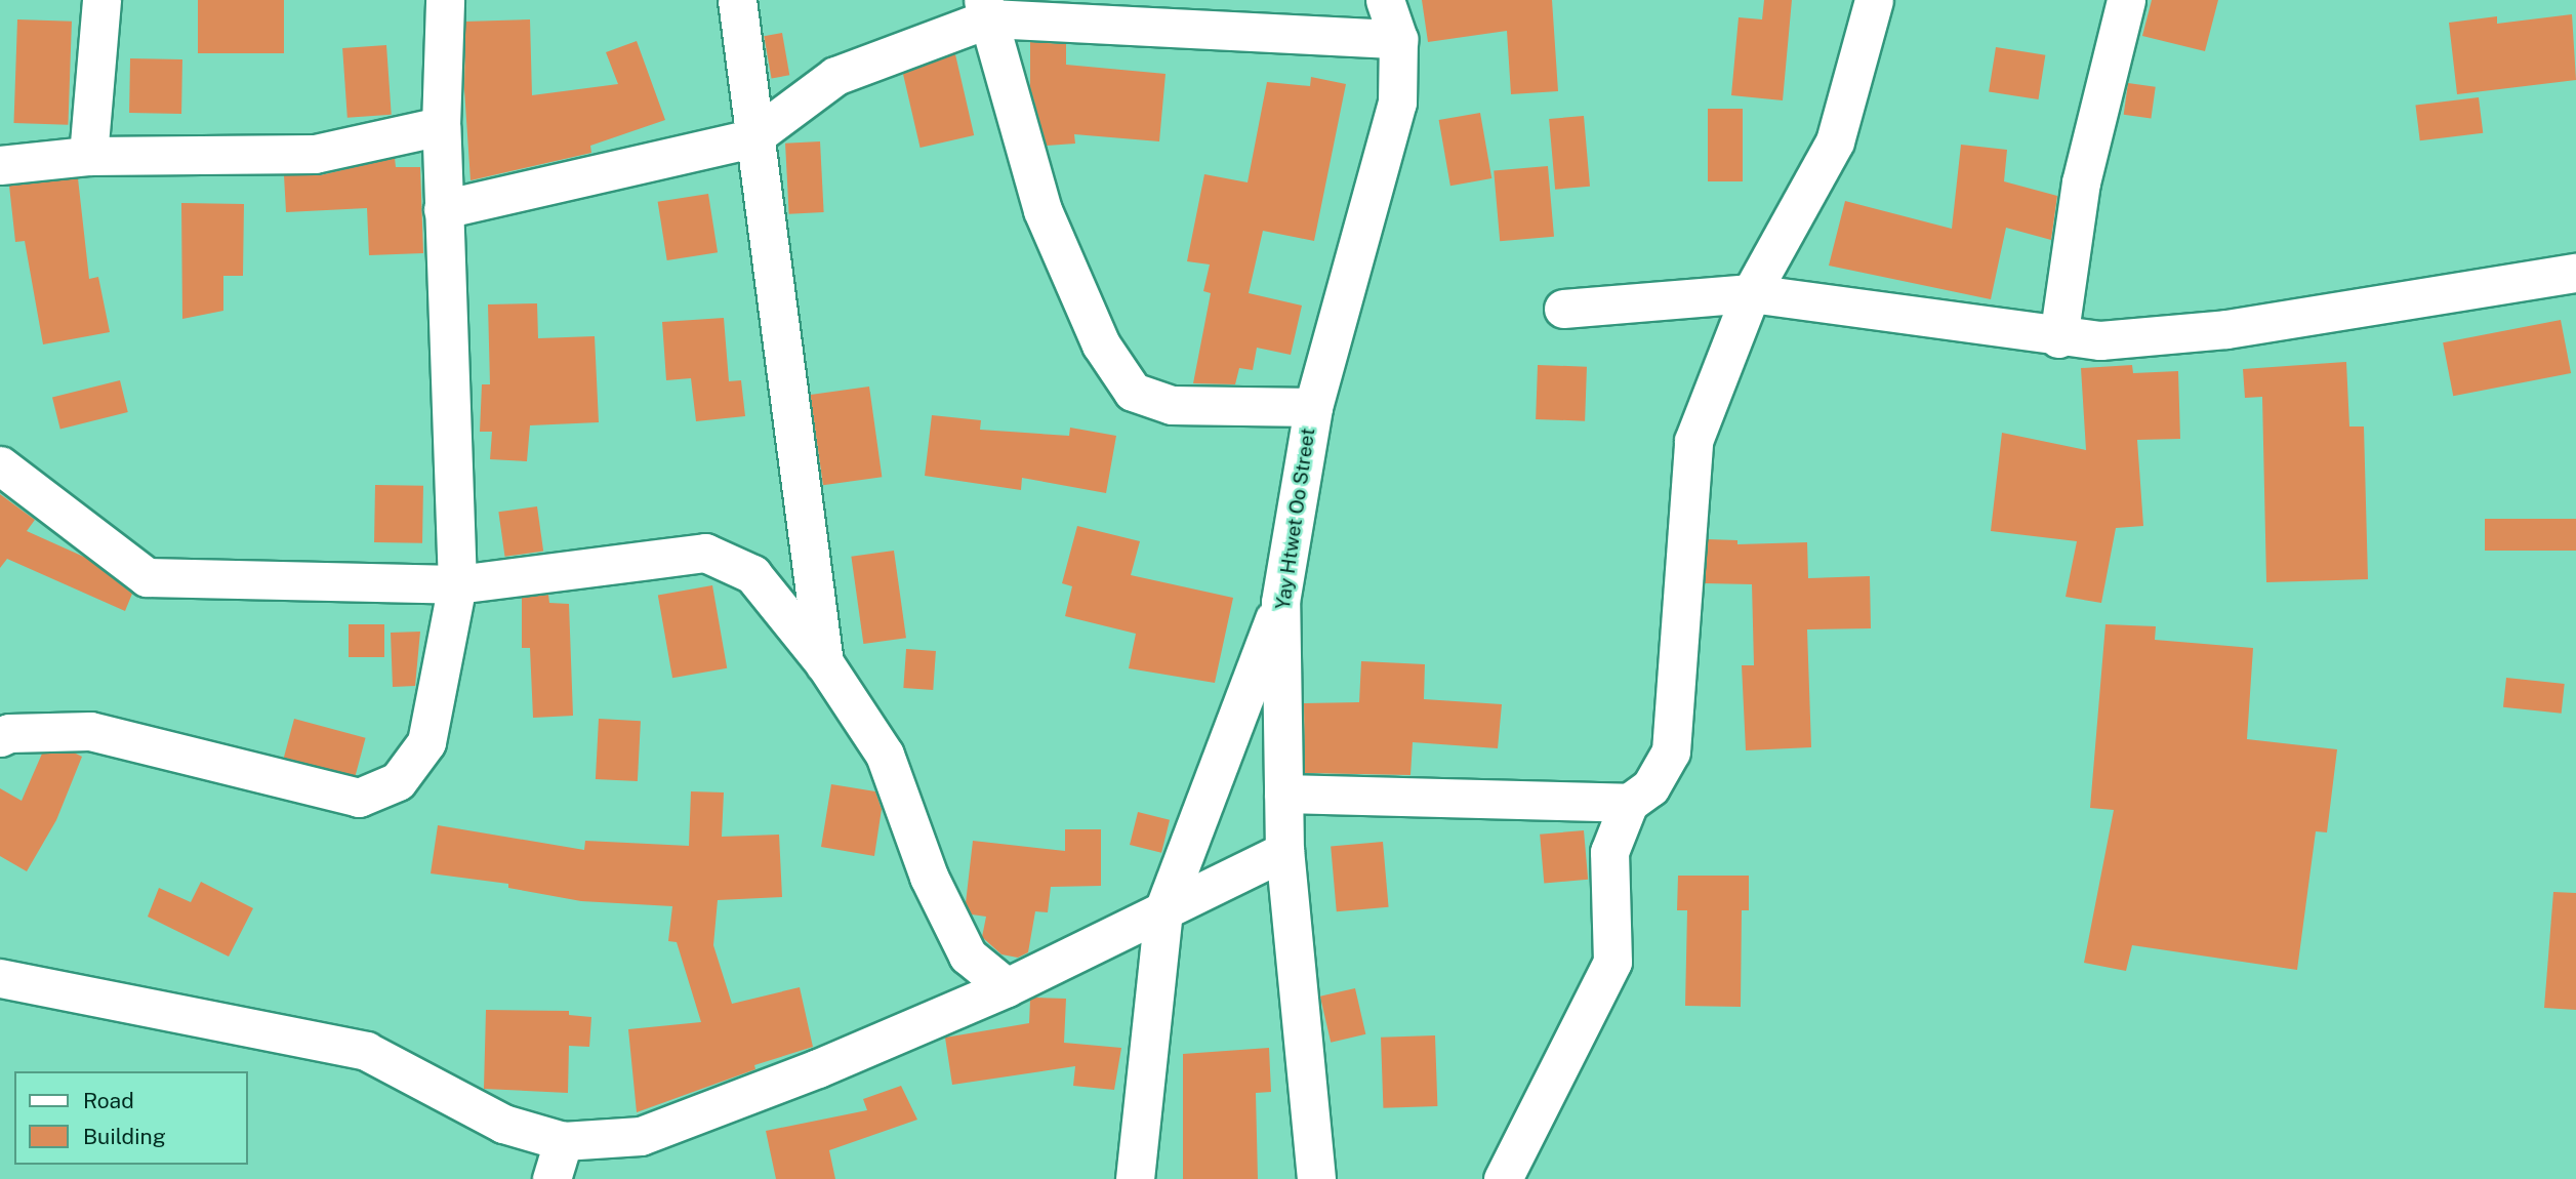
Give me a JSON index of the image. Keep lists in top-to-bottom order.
{
  "streets": {
    "street": ["Yay Htwet Oo Street"]
  },
  "legend": ["Road", "Building"]
}
